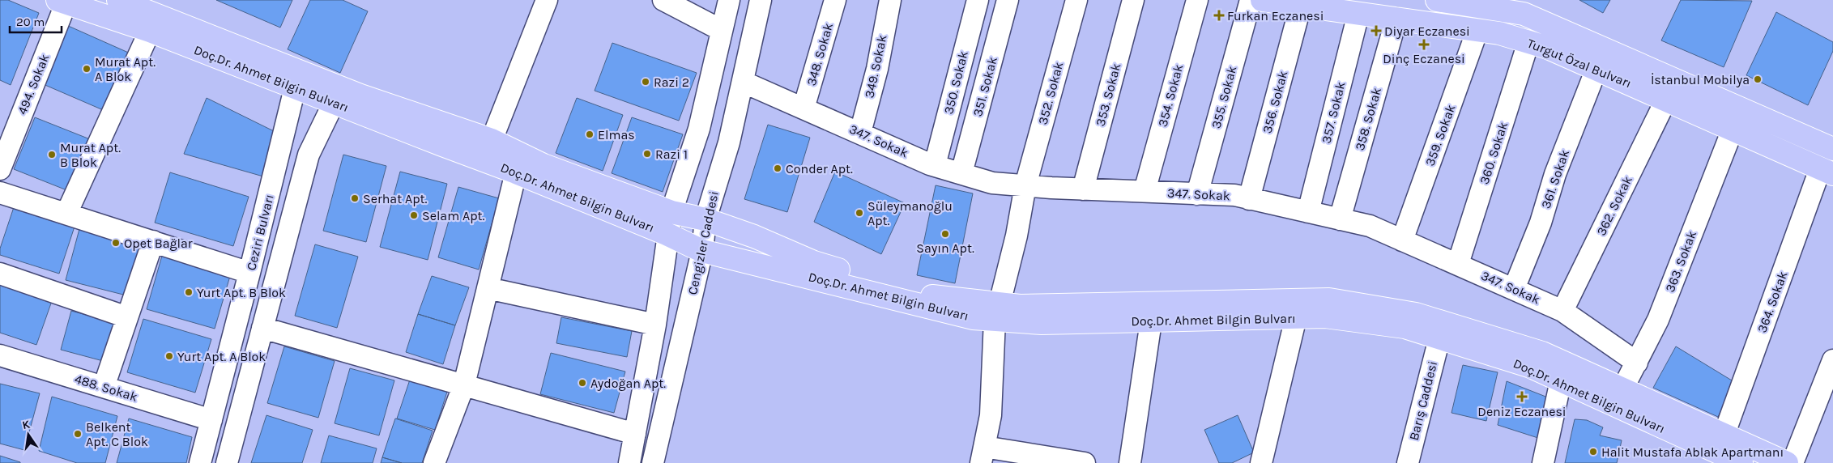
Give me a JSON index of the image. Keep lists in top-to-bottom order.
{
  "streets": {
    "main road": ["Turgut Özal Bulvarı", "Doç.Dr. Ahmet Bilgin Bulvarı"],
    "street": [
      "348. Sokak",
      "349. Sokak",
      "350. Sokak",
      "494. Sokak",
      "351. Sokak",
      "352. Sokak",
      "353. Sokak",
      "354. Sokak",
      "355. Sokak",
      "356. Sokak",
      "357. Sokak",
      "358. Sokak",
      "359. Sokak",
      "347. Sokak",
      "360. Sokak",
      "361. Sokak",
      "362. Sokak",
      "Ceziri Bulvarı",
      "Cengizler Caddesi",
      "363. Sokak",
      "364. Sokak",
      "488. Sokak",
      "Barış Caddesi"
    ]
  },
  "crossings": [
    ["348. Sokak", "347. Sokak"],
    ["Turgut Özal Bulvarı", "356. Sokak"],
    ["Turgut Özal Bulvarı", "357. Sokak"],
    ["Turgut Özal Bulvarı", "358. Sokak"],
    ["Turgut Özal Bulvarı", "359. Sokak"],
    ["Turgut Özal Bulvarı", "360. Sokak"],
    ["Turgut Özal Bulvarı", "361. Sokak"],
    ["Turgut Özal Bulvarı", "362. Sokak"],
    ["Turgut Özal Bulvarı", "363. Sokak"],
    ["Turgut Özal Bulvarı", "364. Sokak"],
    ["349. Sokak", "347. Sokak"],
    ["Doç.Dr. Ahmet Bilgin Bulvarı", "494. Sokak"],
    ["Doç.Dr. Ahmet Bilgin Bulvarı", "352. Sokak"],
    ["Doç.Dr. Ahmet Bilgin Bulvarı", "Ceziri Bulvarı"],
    ["Doç.Dr. Ahmet Bilgin Bulvarı", "Cengizler Caddesi"],
    ["Doç.Dr. Ahmet Bilgin Bulvarı", "363. Sokak"],
    ["Doç.Dr. Ahmet Bilgin Bulvarı", "364. Sokak"],
    ["Doç.Dr. Ahmet Bilgin Bulvarı", "Barış Caddesi"],
    ["350. Sokak", "347. Sokak"],
    ["351. Sokak", "347. Sokak"],
    ["352. Sokak", "347. Sokak"],
    ["353. Sokak", "347. Sokak"],
    ["354. Sokak", "347. Sokak"],
    ["355. Sokak", "347. Sokak"],
    ["356. Sokak", "347. Sokak"],
    ["357. Sokak", "347. Sokak"],
    ["358. Sokak", "347. Sokak"],
    ["359. Sokak", "347. Sokak"],
    ["347. Sokak", "360. Sokak"],
    ["347. Sokak", "361. Sokak"],
    ["347. Sokak", "362. Sokak"],
    ["347. Sokak", "Cengizler Caddesi"],
    ["347. Sokak", "363. Sokak"],
    ["Ceziri Bulvarı", "488. Sokak"]
  ],
  "places": {
    "health": [
      "Furkan Eczanesi",
      "Diyar Eczanesi",
      "Dinç Eczanesi",
      "Deniz Eczanesi"
    ],
    "other": [
      "Murat Apt. A Blok",
      "İstanbul Mobilya",
      "Razi 2",
      "Elmas",
      "Razi 1",
      "Murat Apt. B Blok",
      "Conder Apt.",
      "Serhat Apt.",
      "Süleymanoğlu Apt.",
      "Selam Apt.",
      "Sayın Apt.",
      "Opet Bağlar",
      "Yurt Apt. B Blok",
      "Yurt Apt. A Blok",
      "Aydoğan Apt.",
      "Belkent Apt. C Blok",
      "Halit Mustafa Ablak Apartmanı"
    ]
  },
  "scale_bar": "20 m",
  "north": "top"
}
